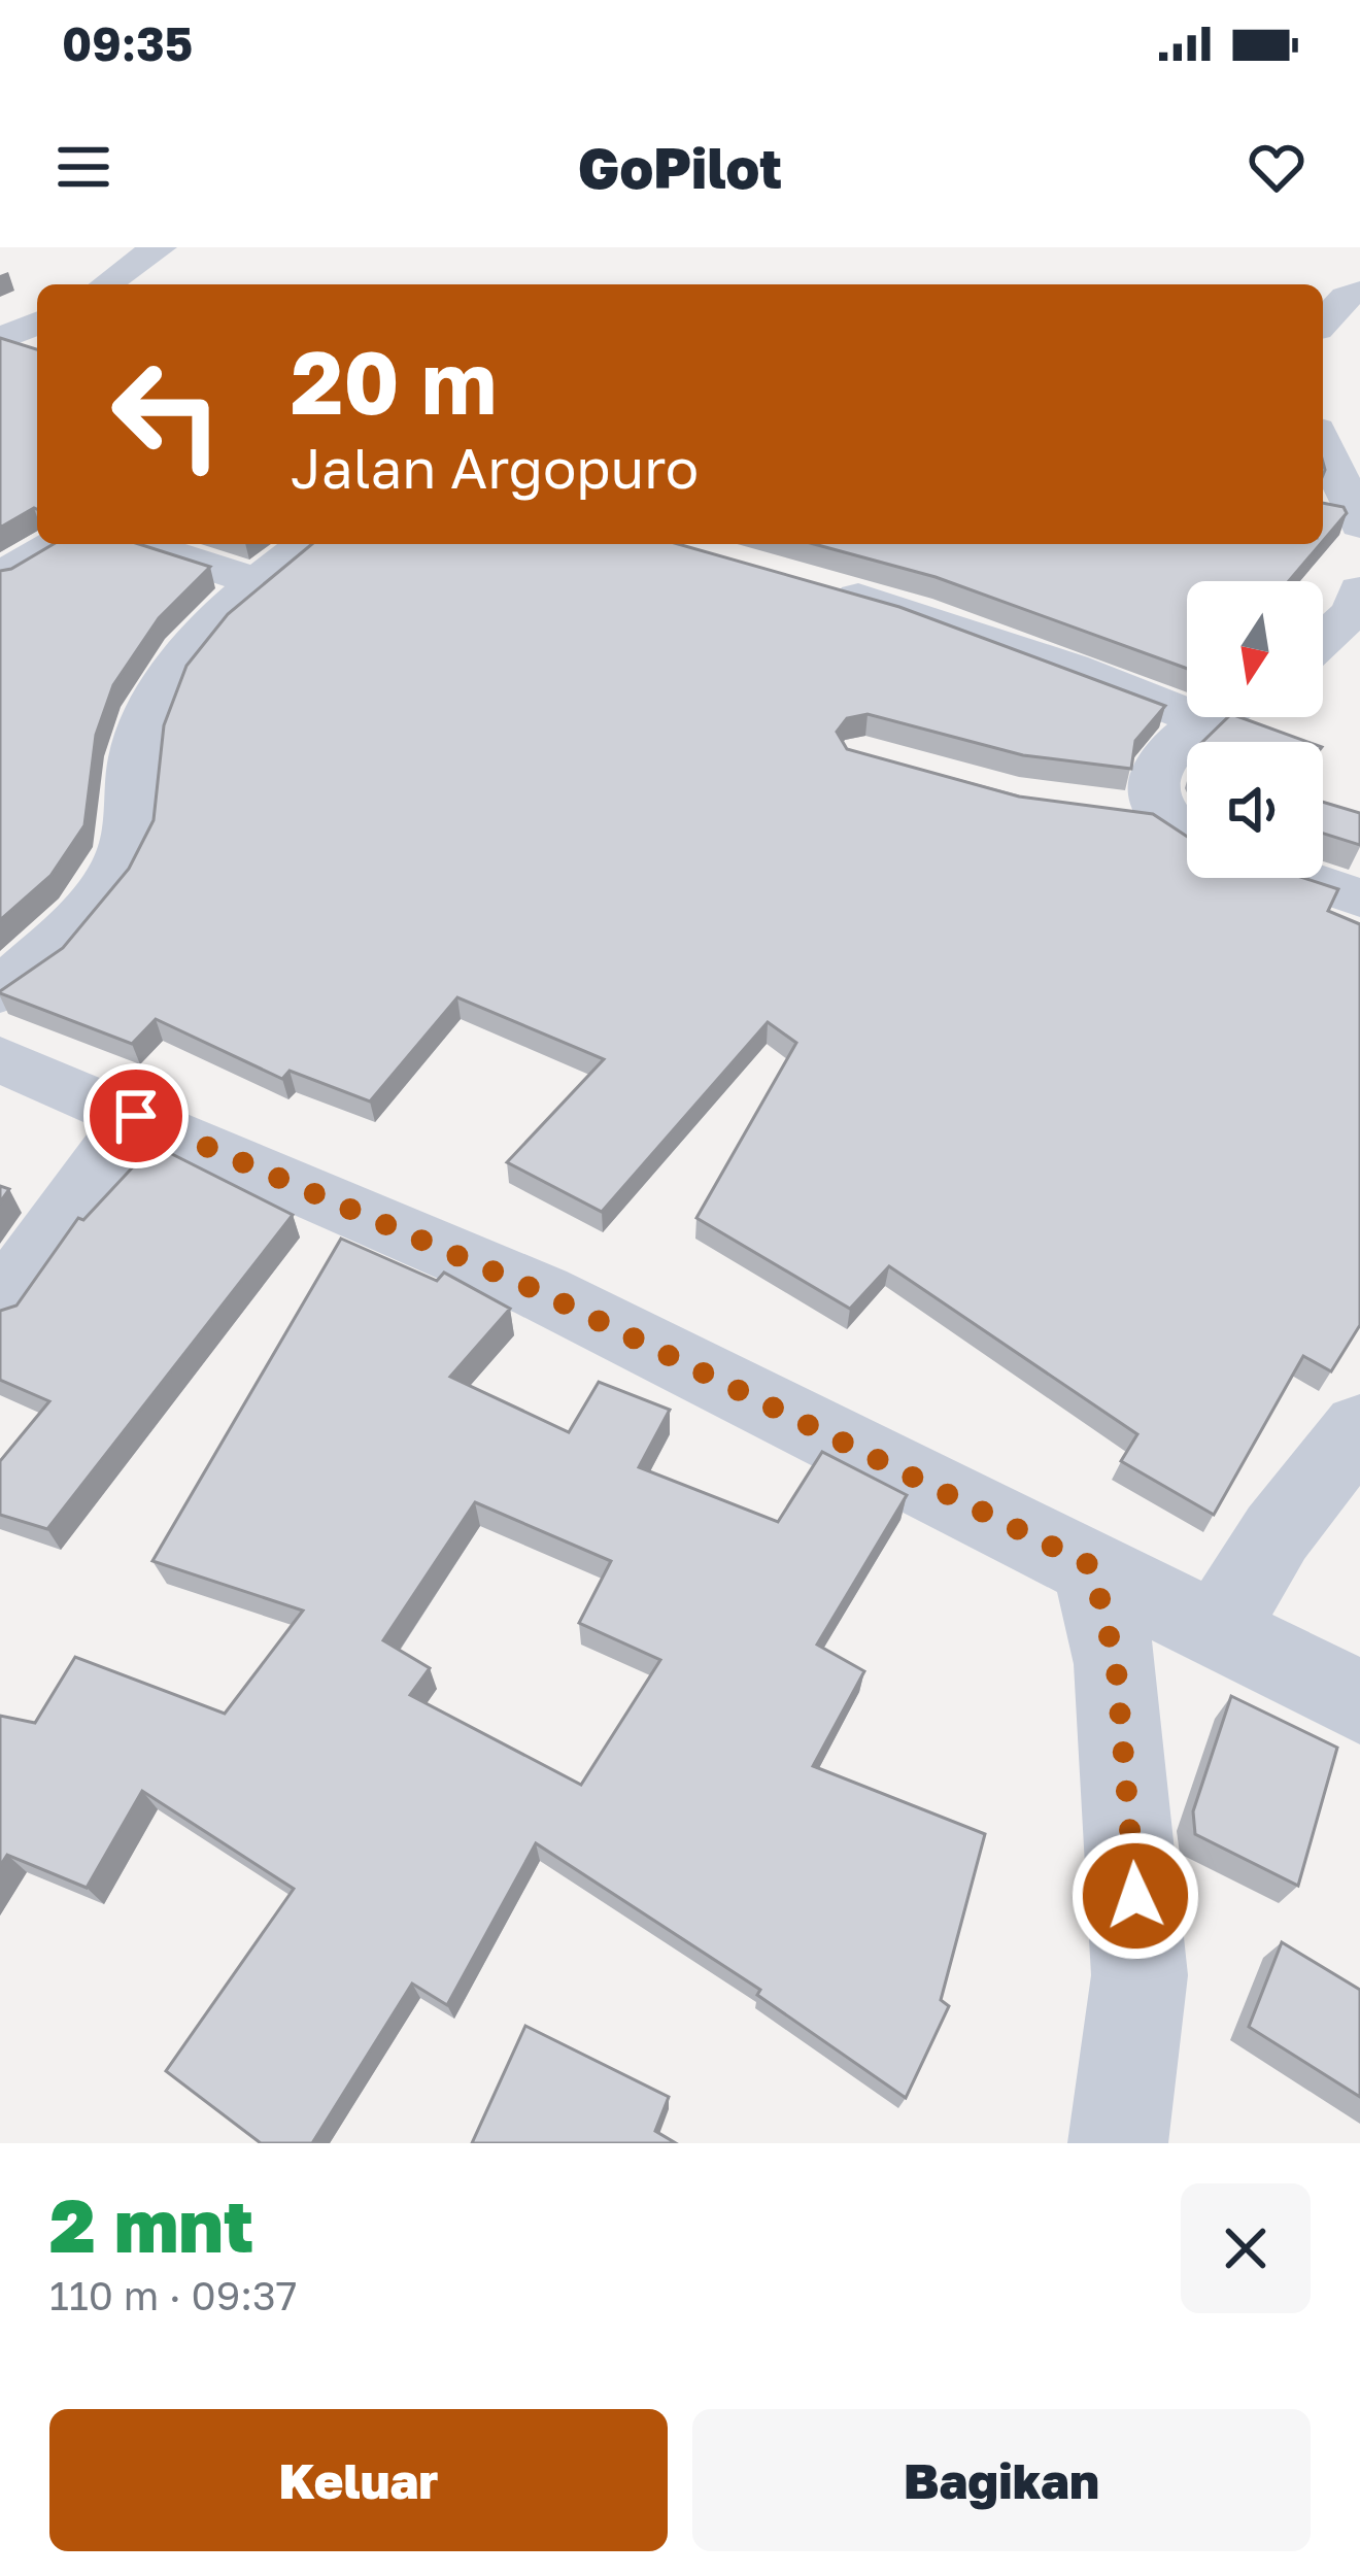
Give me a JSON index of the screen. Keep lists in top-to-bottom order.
{
  "north": "bottom",
  "page": {
    "status": "09:35",
    "header": "GoPilot",
    "turn": ["20 m", "Jalan Argopuro"],
    "heading": ["2 mnt", "110 m · 09:37"],
    "buttons": ["Keluar", "Bagikan"]
  }
}
